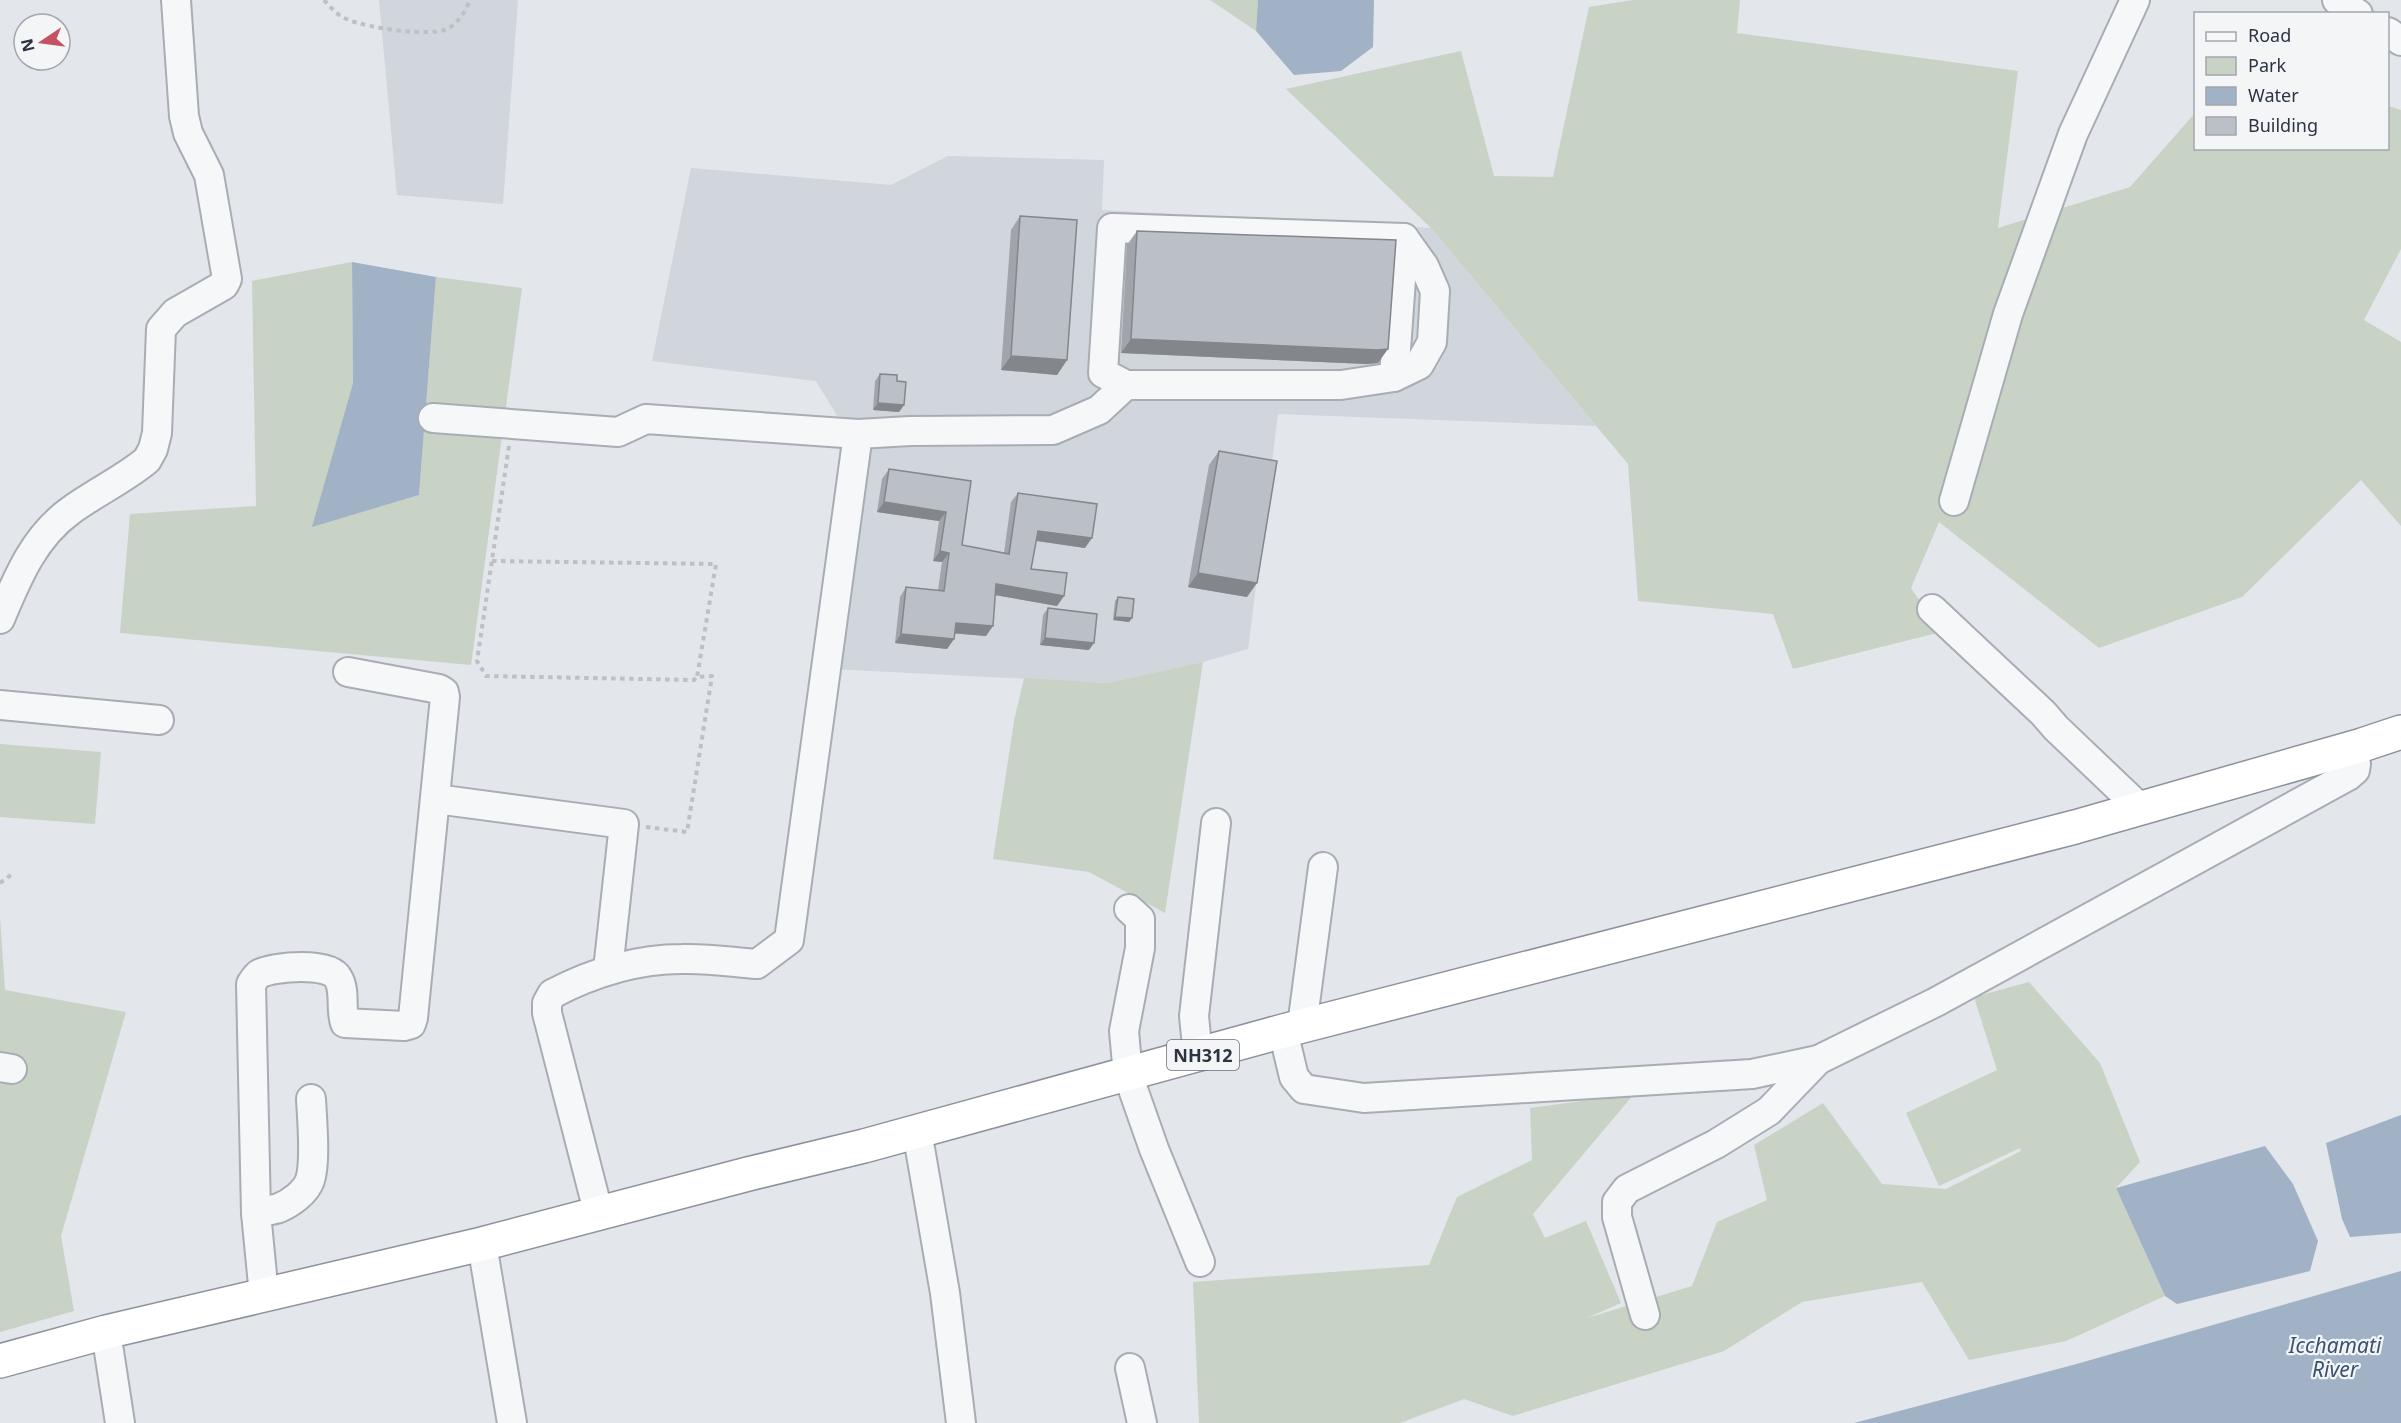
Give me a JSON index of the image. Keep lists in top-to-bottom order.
{
  "streets": {
    "highway": ["NH312"]
  },
  "water": ["Icchamati River"],
  "legend": [
    "Road",
    "Park",
    "Water",
    "Building"
  ],
  "north": "left"
}
